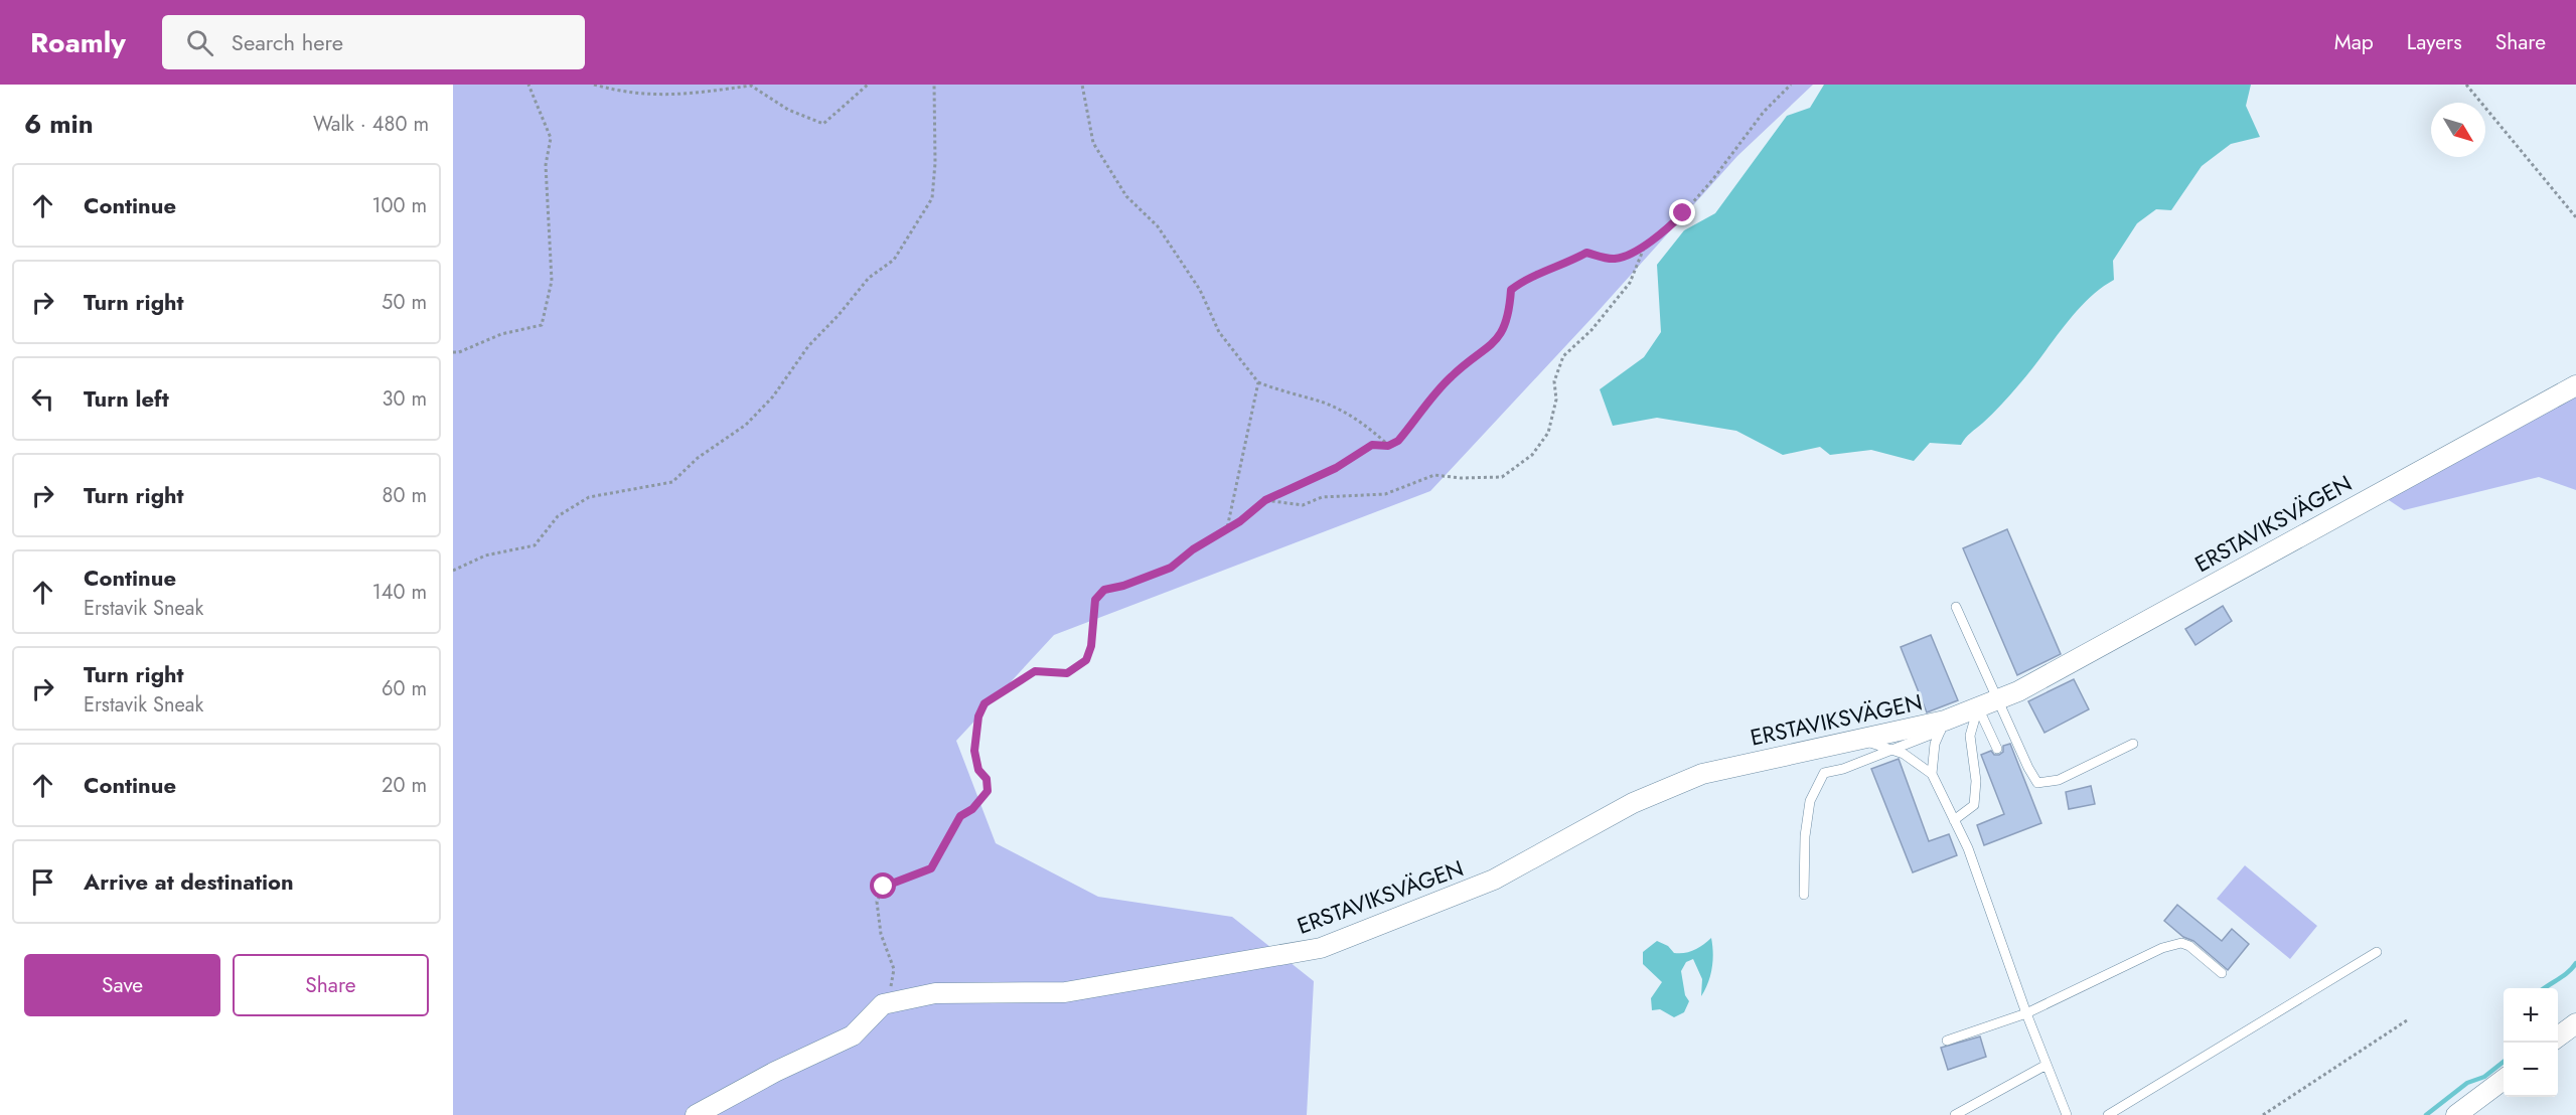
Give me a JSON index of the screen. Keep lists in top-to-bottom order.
{
  "streets": {
    "street": ["ERSTAVIKSVÄGEN"]
  },
  "north": "bottom right",
  "page": {
    "header": "Roamly",
    "search": "Search here",
    "nav": ["Map", "Layers", "Share"],
    "heading": ["6 min", "Walk · 480 m"],
    "list": [
      ["Continue", "100 m"],
      ["Turn right", "50 m"],
      ["Turn left", "30 m"],
      ["Turn right", "80 m"],
      ["Continue", "Erstavik Sneak", "140 m"],
      ["Turn right", "Erstavik Sneak", "60 m"],
      ["Continue", "20 m"],
      "Arrive at destination"
    ],
    "buttons": ["Save", "Share"],
    "map_buttons": ["+", "−"]
  }
}
